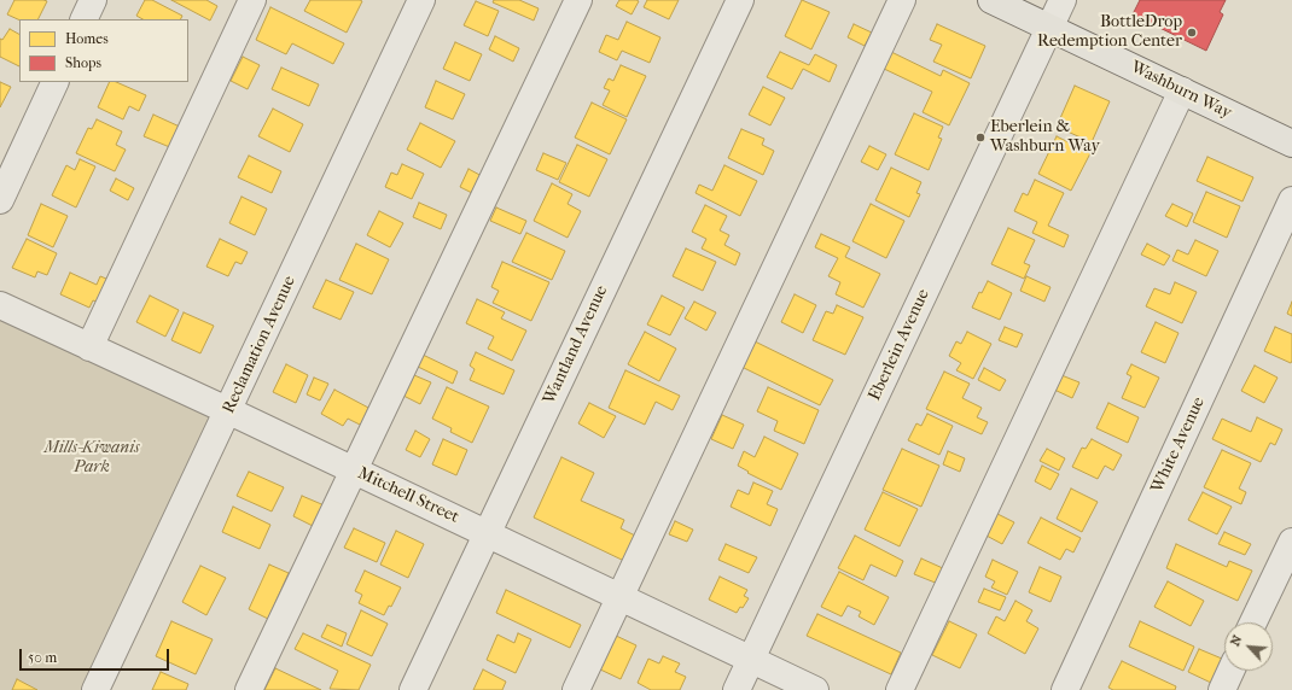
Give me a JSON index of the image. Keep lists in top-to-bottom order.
{
  "streets": {
    "main road": ["Washburn Way"],
    "street": [
      "Reclamation Avenue",
      "Wantland Avenue",
      "Eberlein Avenue",
      "White Avenue",
      "Mitchell Street"
    ]
  },
  "crossings": [
    ["Washburn Way", "Eberlein Avenue"],
    ["Reclamation Avenue", "Mitchell Street"],
    ["Wantland Avenue", "Mitchell Street"],
    ["Eberlein Avenue", "Mitchell Street"]
  ],
  "parks": ["Mills-Kiwanis Park"],
  "places": ["BottleDrop Redemption Center", "Eberlein & Washburn Way"],
  "legend": ["Homes", "Shops"],
  "scale_bar": "50 m",
  "north": "top left"
}
